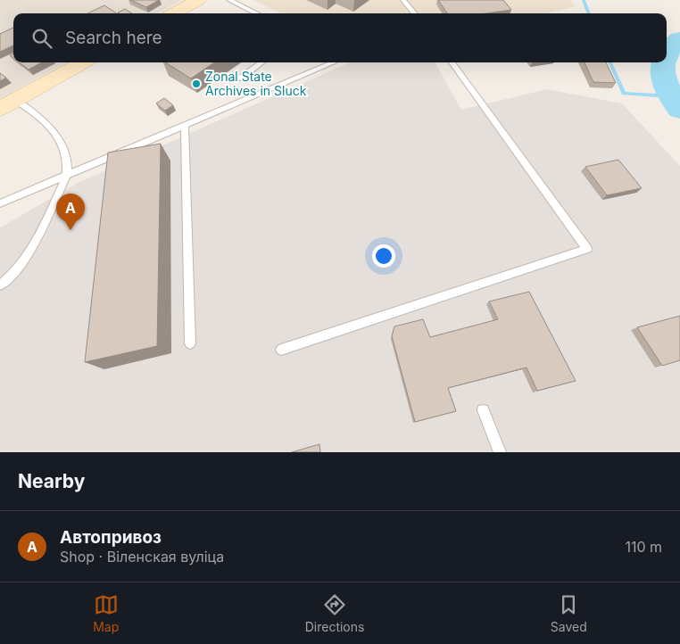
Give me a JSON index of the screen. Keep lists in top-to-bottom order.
{
  "places": ["Zonal State Archives in Sluck"],
  "page": {
    "search": "Search here",
    "pins": "A",
    "heading": "Nearby",
    "list": [
      {
        "mark": "A",
        "name": "Автопривоз",
        "note": "Shop · Віленская вуліца",
        "value": "110 m"
      }
    ],
    "nav": ["Map", "Directions", "Saved"]
  }
}
